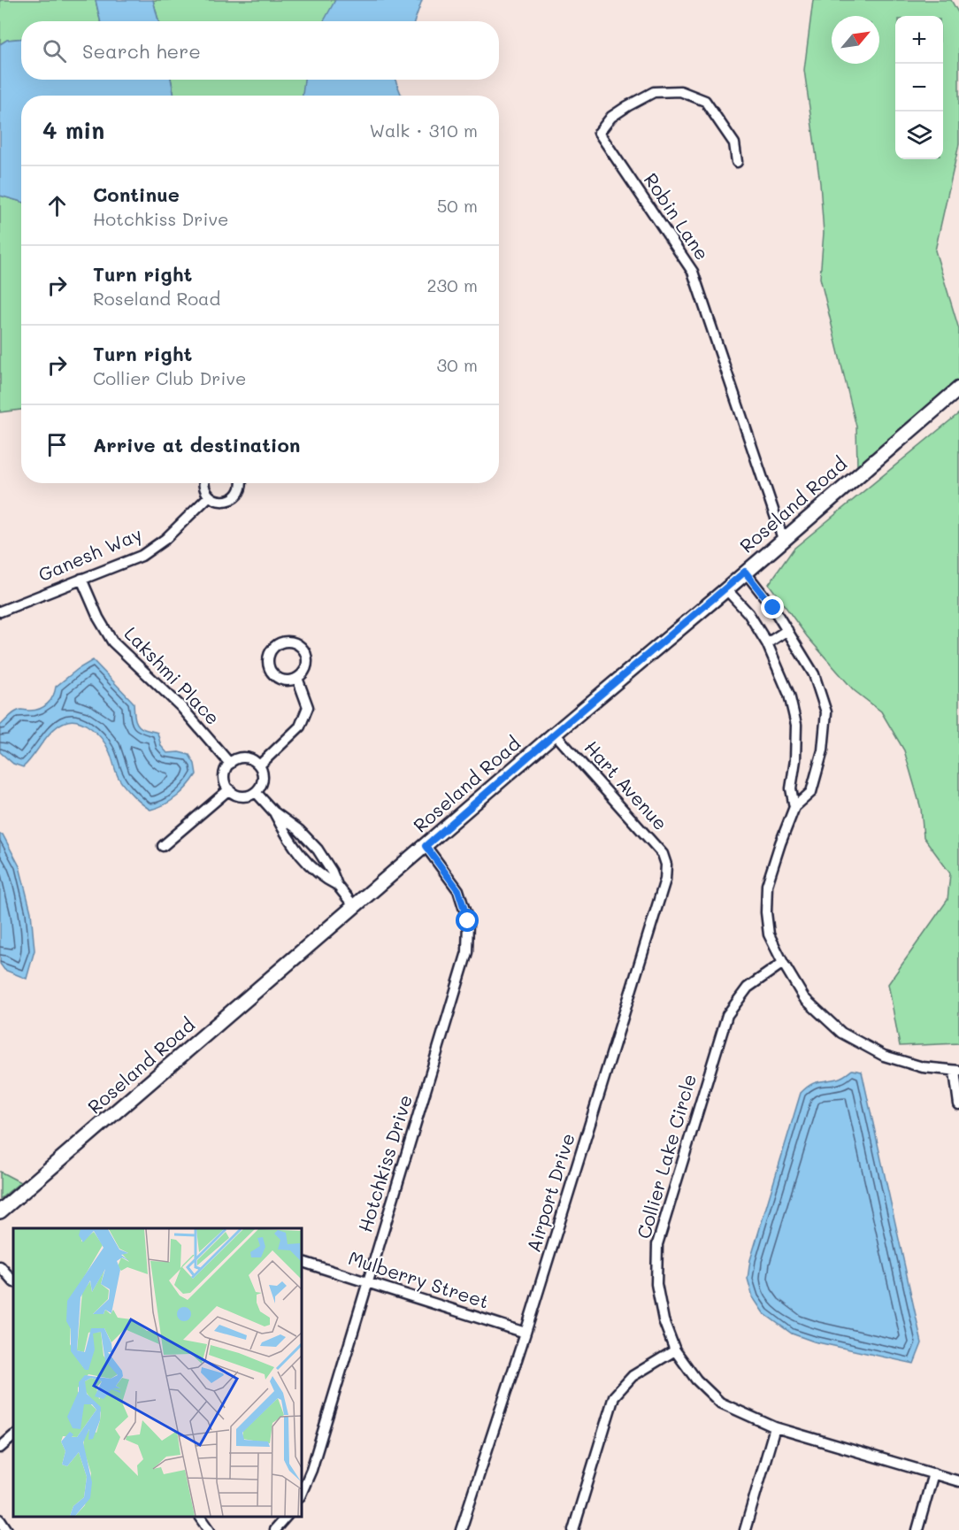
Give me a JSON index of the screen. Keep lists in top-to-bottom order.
{
  "streets": {
    "main road": ["Roseland Road"],
    "street": [
      "Robin Lane",
      "Ganesh Way",
      "Lakshmi Place",
      "Hart Avenue",
      "Collier Lake Circle",
      "Hotchkiss Drive",
      "Airport Drive",
      "Mulberry Street"
    ]
  },
  "crossings": [
    ["Robin Lane", "Roseland Road"],
    ["Roseland Road", "Hart Avenue"],
    ["Roseland Road", "Hotchkiss Drive"],
    ["Ganesh Way", "Lakshmi Place"],
    ["Hart Avenue", "Airport Drive"],
    ["Hotchkiss Drive", "Mulberry Street"],
    ["Airport Drive", "Mulberry Street"]
  ],
  "north": "top right",
  "page": {
    "map_buttons": ["+", "−"],
    "search": "Search here",
    "heading": ["4 min", "Walk · 310 m"],
    "list": [
      ["Continue", "Hotchkiss Drive", "50 m"],
      ["Turn right", "Roseland Road", "230 m"],
      ["Turn right", "Collier Club Drive", "30 m"],
      "Arrive at destination"
    ]
  }
}
